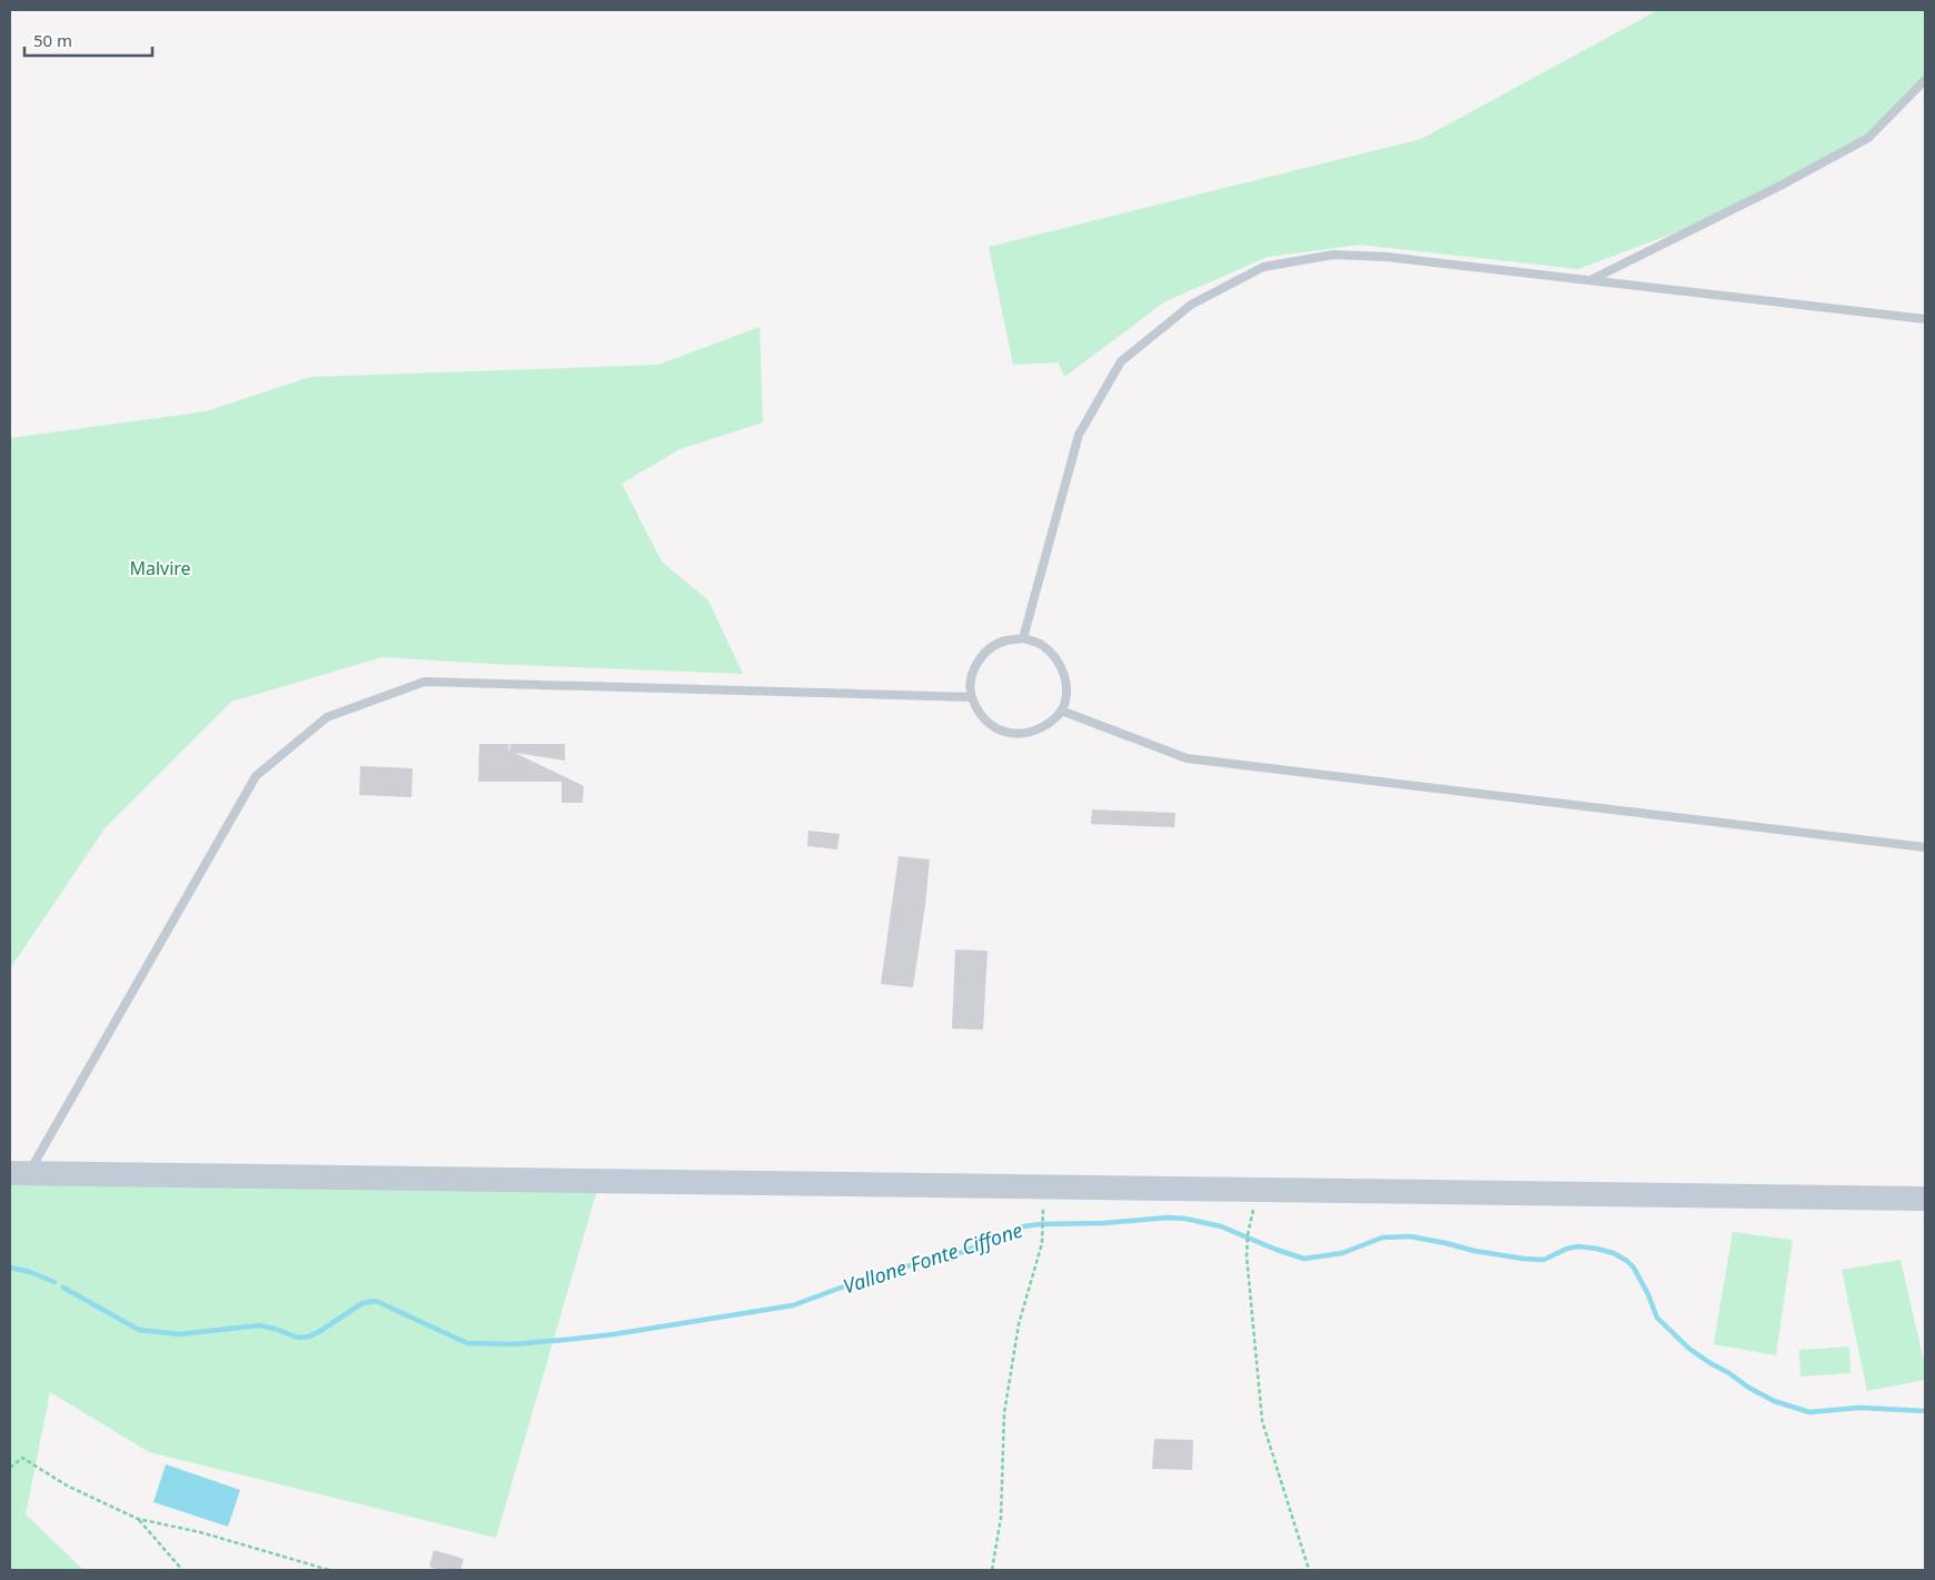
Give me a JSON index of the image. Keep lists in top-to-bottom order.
{
  "water": ["Vallone Fonte Ciffone"],
  "parks": ["Malvire"],
  "scale_bar": "50 m"
}
